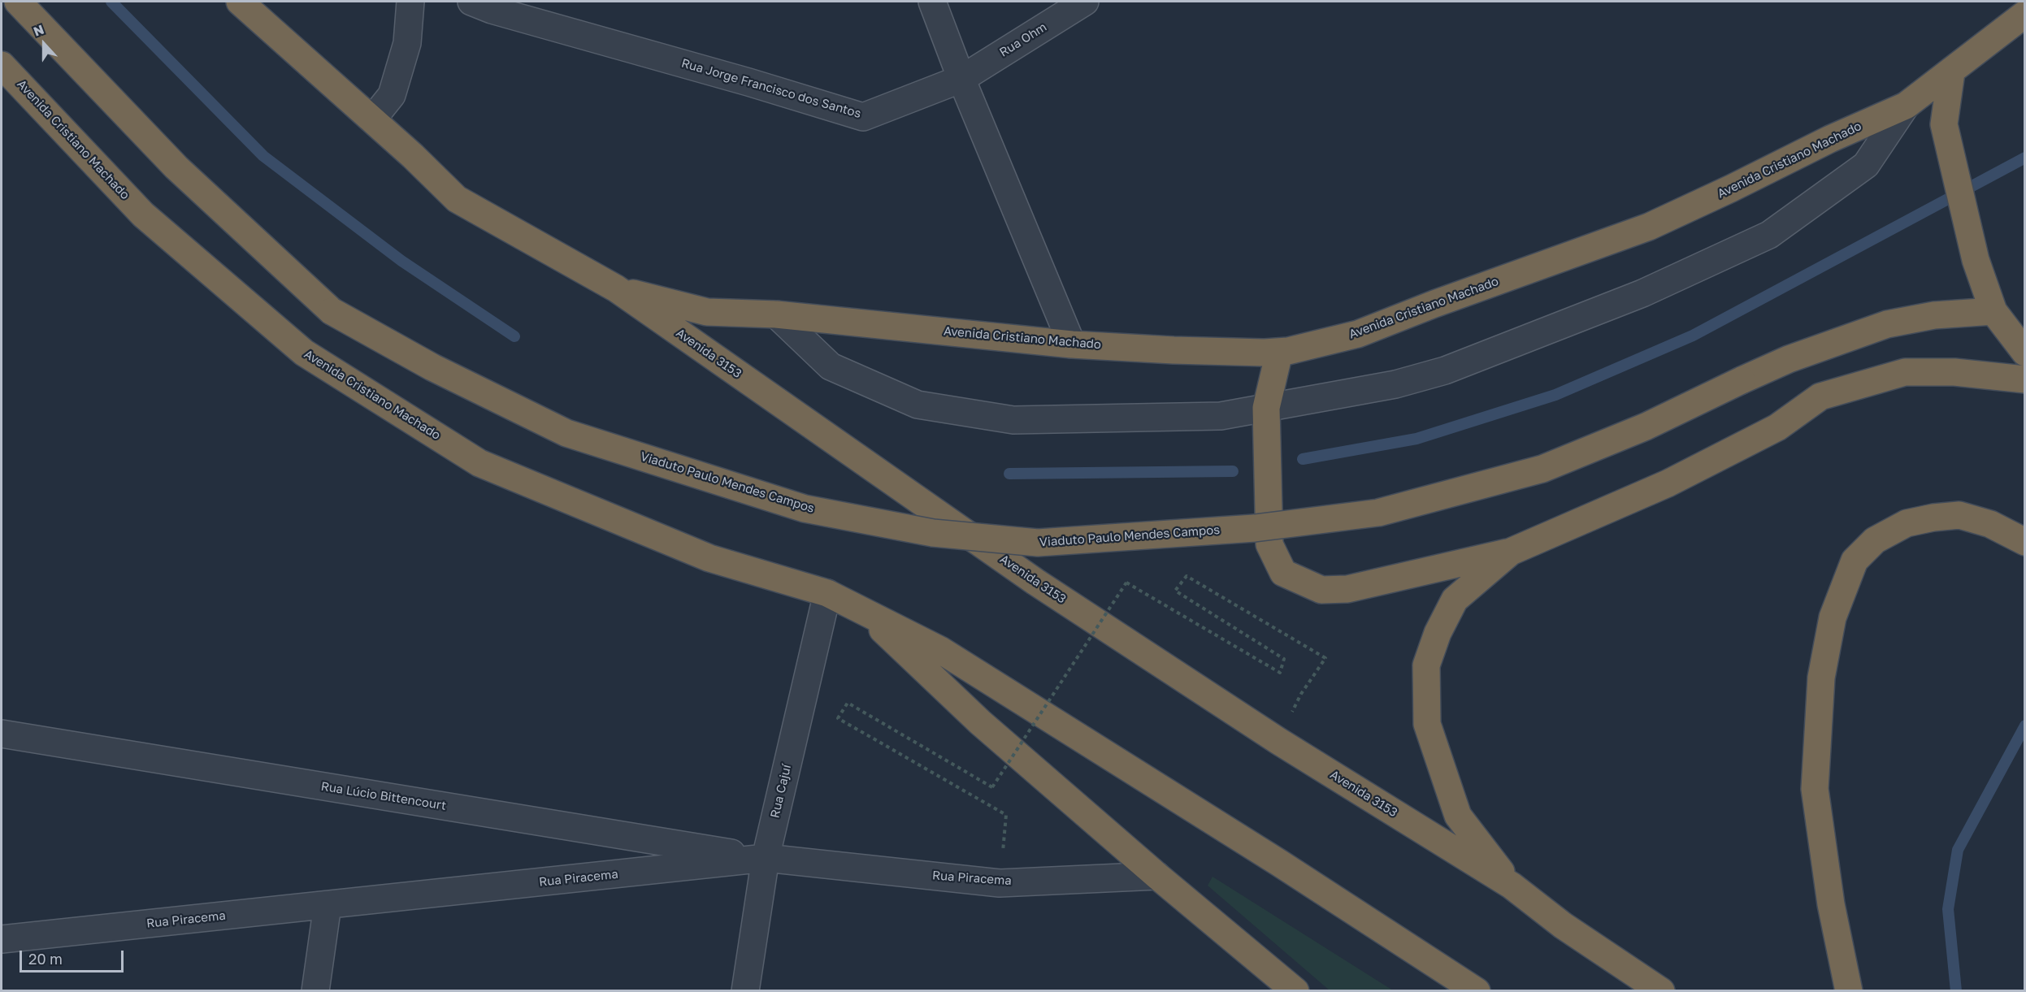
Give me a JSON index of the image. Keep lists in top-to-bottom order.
{
  "streets": {
    "highway": ["Avenida Cristiano Machado", "Avenida 3153", "Viaduto Paulo Mendes Campos"],
    "street": [
      "Rua Ohm",
      "Rua Jorge Francisco dos Santos",
      "Rua Cajuí",
      "Rua Lúcio Bittencourt",
      "Rua Piracema"
    ]
  },
  "crossings": [
    ["Rua Ohm", "Rua Jorge Francisco dos Santos"],
    ["Avenida Cristiano Machado", "Avenida 3153"],
    ["Avenida Cristiano Machado", "Rua Cajuí"],
    ["Rua Cajuí", "Rua Lúcio Bittencourt"],
    ["Rua Cajuí", "Rua Piracema"],
    ["Rua Lúcio Bittencourt", "Rua Piracema"]
  ],
  "scale_bar": "20 m",
  "north": "top"
}
